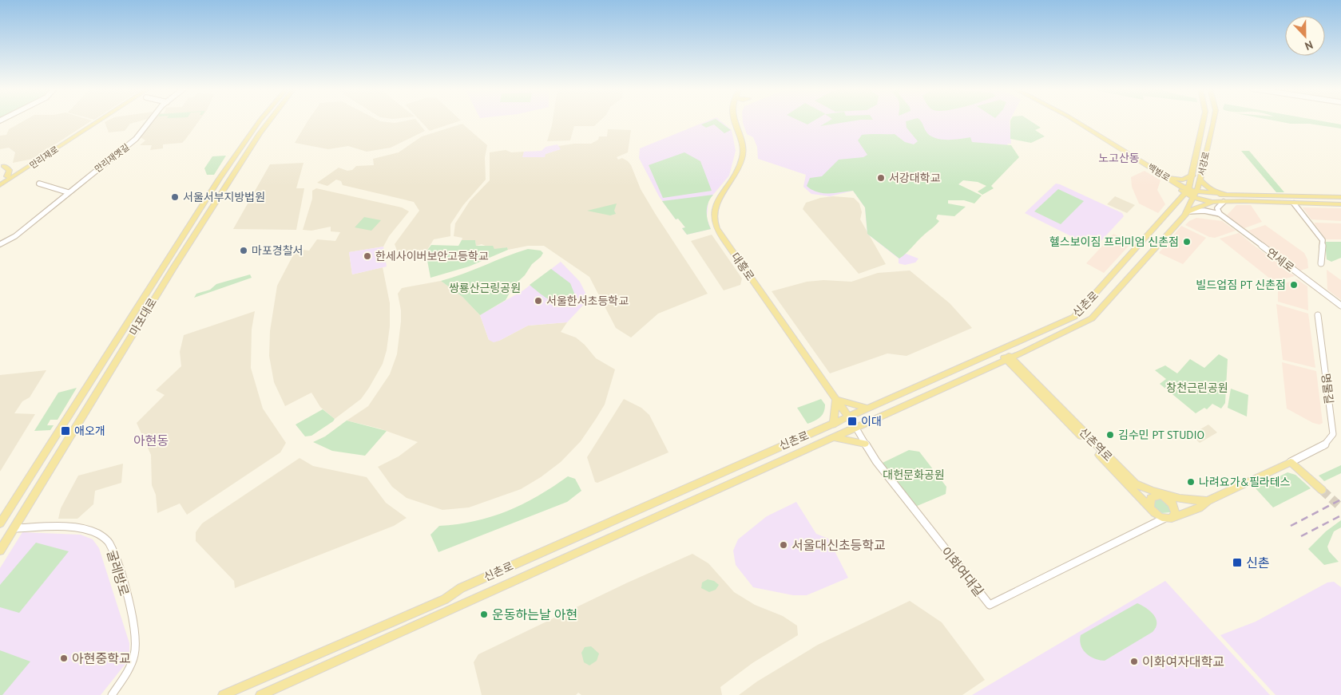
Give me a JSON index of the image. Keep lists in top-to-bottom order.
{
  "streets": {
    "main road": [
      "만리재로",
      "서강로",
      "백범로",
      "대흥로",
      "신촌로",
      "마포대로",
      "신촌역로"
    ],
    "street": [
      "만리재옛길",
      "연세로",
      "명물길",
      "이화여대길",
      "굴레방로"
    ]
  },
  "crossings": [
    ["서강로", "백범로"],
    ["서강로", "신촌로"],
    ["백범로", "신촌로"],
    ["대흥로", "신촌로"],
    ["대흥로", "이화여대길"],
    ["신촌로", "신촌역로"],
    ["신촌로", "이화여대길"],
    ["마포대로", "굴레방로"],
    ["명물길", "신촌역로"],
    ["신촌역로", "이화여대길"]
  ],
  "districts": ["노고산동", "아현동"],
  "parks": ["쌍룡산근링공원", "창천근린공원", "대헌문화공원"],
  "places": {
    "other": [
      "서강대학교",
      "서울서부지방법원",
      "헬스보이짐 프리미엄 신촌점",
      "마포경찰서",
      "한세사이버보안고등학교",
      "빌드업짐 PT 신촌점",
      "서울한서초등학교",
      "김수민 PT STUDIO",
      "나려요가&필라테스",
      "서울대신초등학교",
      "운동하는날 아현",
      "아현중학교",
      "이화여자대학교"
    ],
    "transit": ["이대", "애오개", "신촌"]
  },
  "north": "bottom"
}
